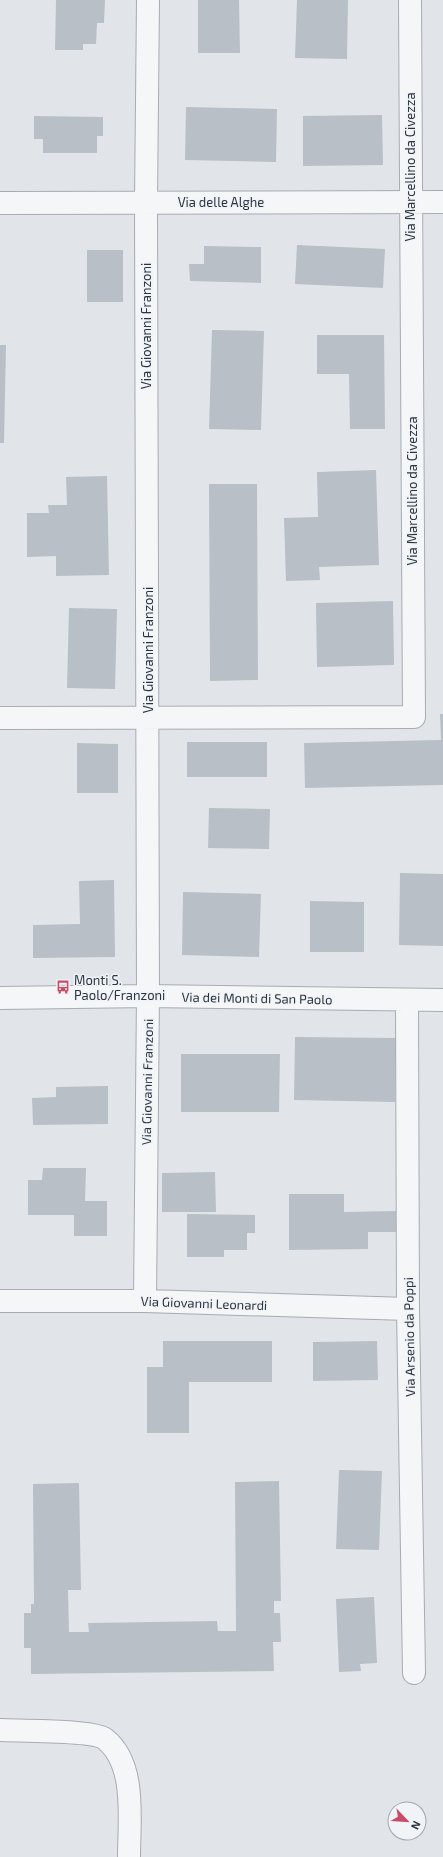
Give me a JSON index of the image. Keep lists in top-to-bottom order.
{
  "streets": {
    "street": [
      "Via Marcellino da Civezza",
      "Via delle Alghe",
      "Via Giovanni Franzoni",
      "Via dei Monti di San Paolo",
      "Via Giovanni Leonardi",
      "Via Arsenio da Poppi"
    ]
  },
  "crossings": [
    ["Via Marcellino da Civezza", "Via delle Alghe"],
    ["Via Marcellino da Civezza", "Via Giovanni Franzoni"],
    ["Via delle Alghe", "Via Giovanni Franzoni"],
    ["Via Giovanni Franzoni", "Via dei Monti di San Paolo"],
    ["Via Giovanni Franzoni", "Via Giovanni Leonardi"],
    ["Via dei Monti di San Paolo", "Via Arsenio da Poppi"],
    ["Via Giovanni Leonardi", "Via Arsenio da Poppi"]
  ],
  "places": {
    "bus stop": ["Monti S. Paolo/Franzoni"]
  },
  "north": "bottom right"
}
